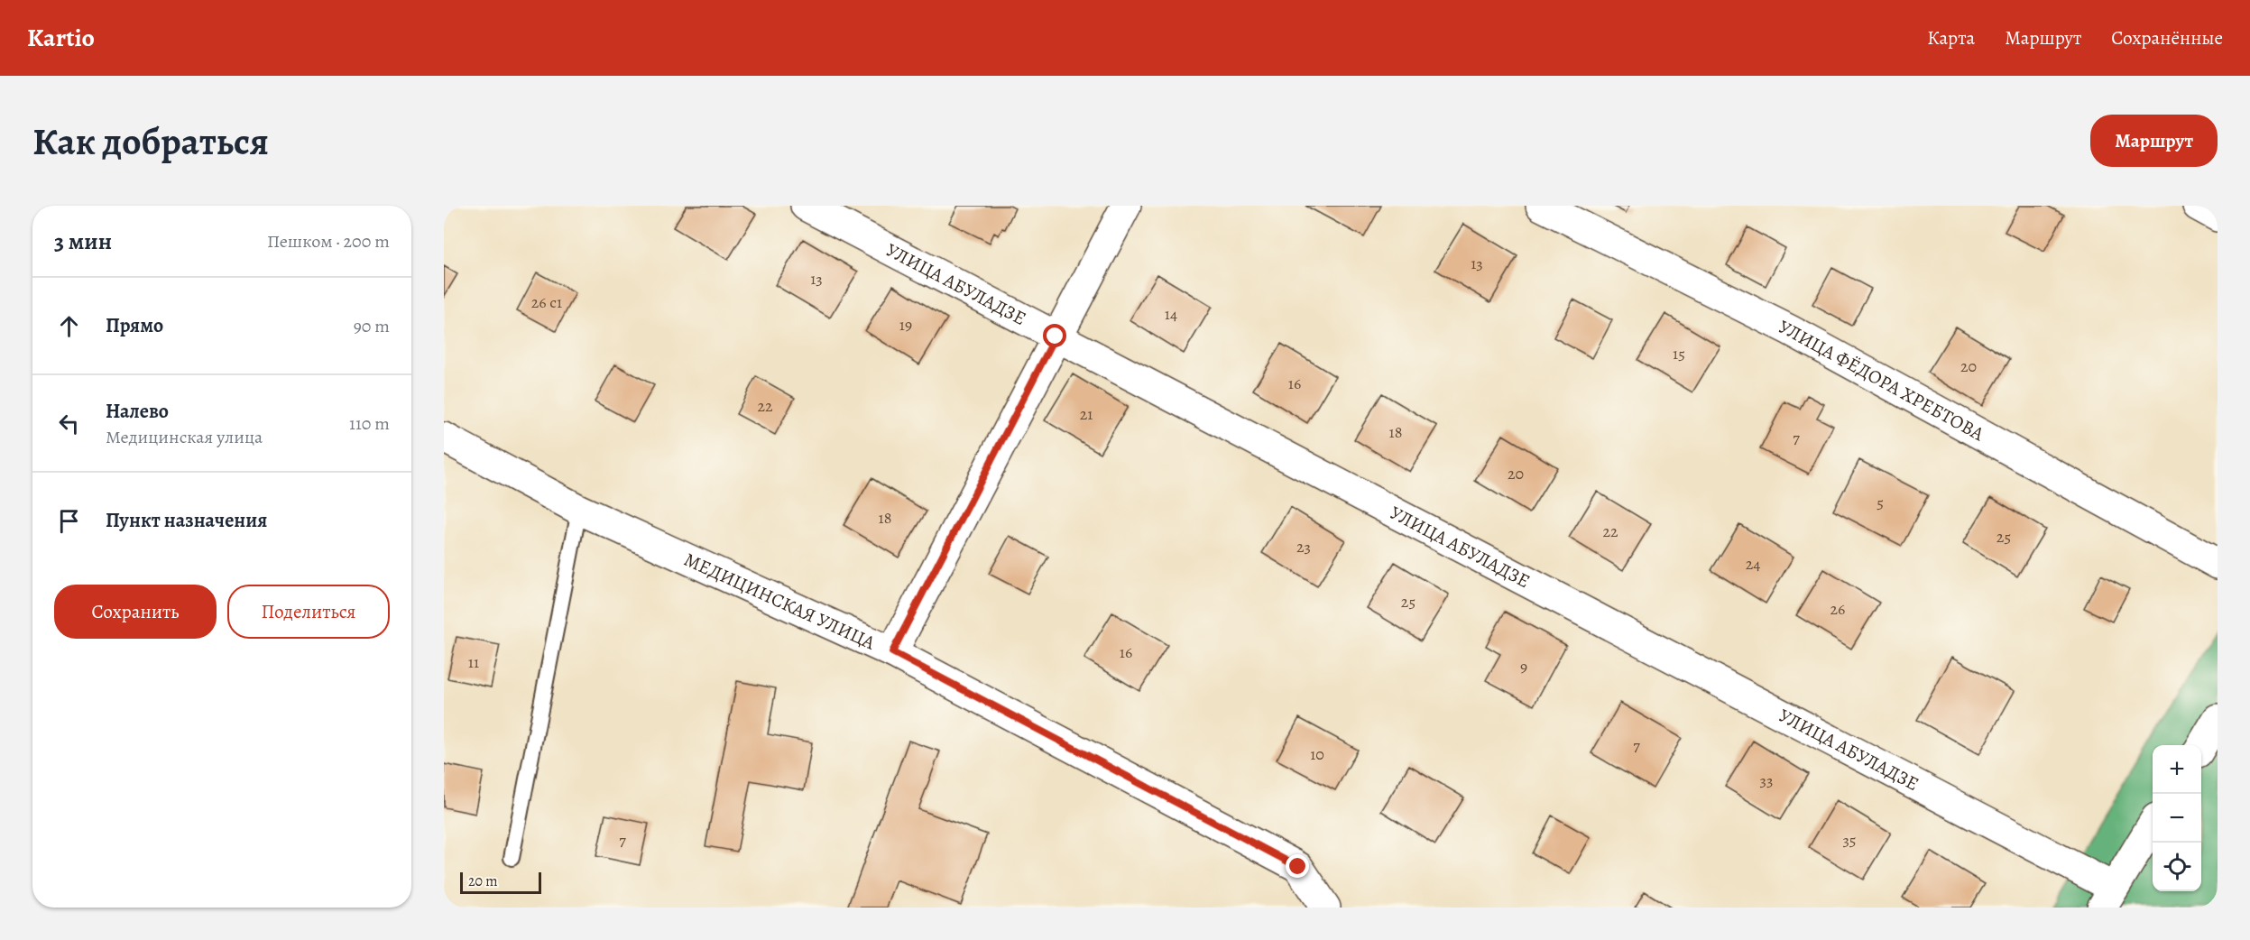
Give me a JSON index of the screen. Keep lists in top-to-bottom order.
{
  "streets": {
    "street": ["УЛИЦА АБУЛАДЗЕ", "УЛИЦА ФЁДОРА ХРЕБТОВА", "МЕДИЦИНСКАЯ УЛИЦА"]
  },
  "house_numbers": [
    "13",
    "13",
    "26 с1",
    "14",
    "19",
    "15",
    "20",
    "16",
    "22",
    "21",
    "18",
    "7",
    "20",
    "5",
    "18",
    "22",
    "25",
    "23",
    "24",
    "25",
    "26",
    "16",
    "11",
    "9",
    "7",
    "10",
    "33",
    "7",
    "35"
  ],
  "scale_bar": "20 m",
  "page": {
    "header": "Kartio",
    "nav": ["Карта", "Маршрут", "Сохранённые"],
    "buttons": [
      "Маршрут",
      ["Сохранить", "Поделиться"]
    ],
    "title": "Как добраться",
    "heading": ["3 мин", "Пешком · 200 m"],
    "list": [
      ["Прямо", "90 m"],
      ["Налево", "Медицинская улица", "110 m"],
      "Пункт назначения"
    ],
    "map_buttons": ["+", "−"],
    "scale": "20 m"
  }
}
